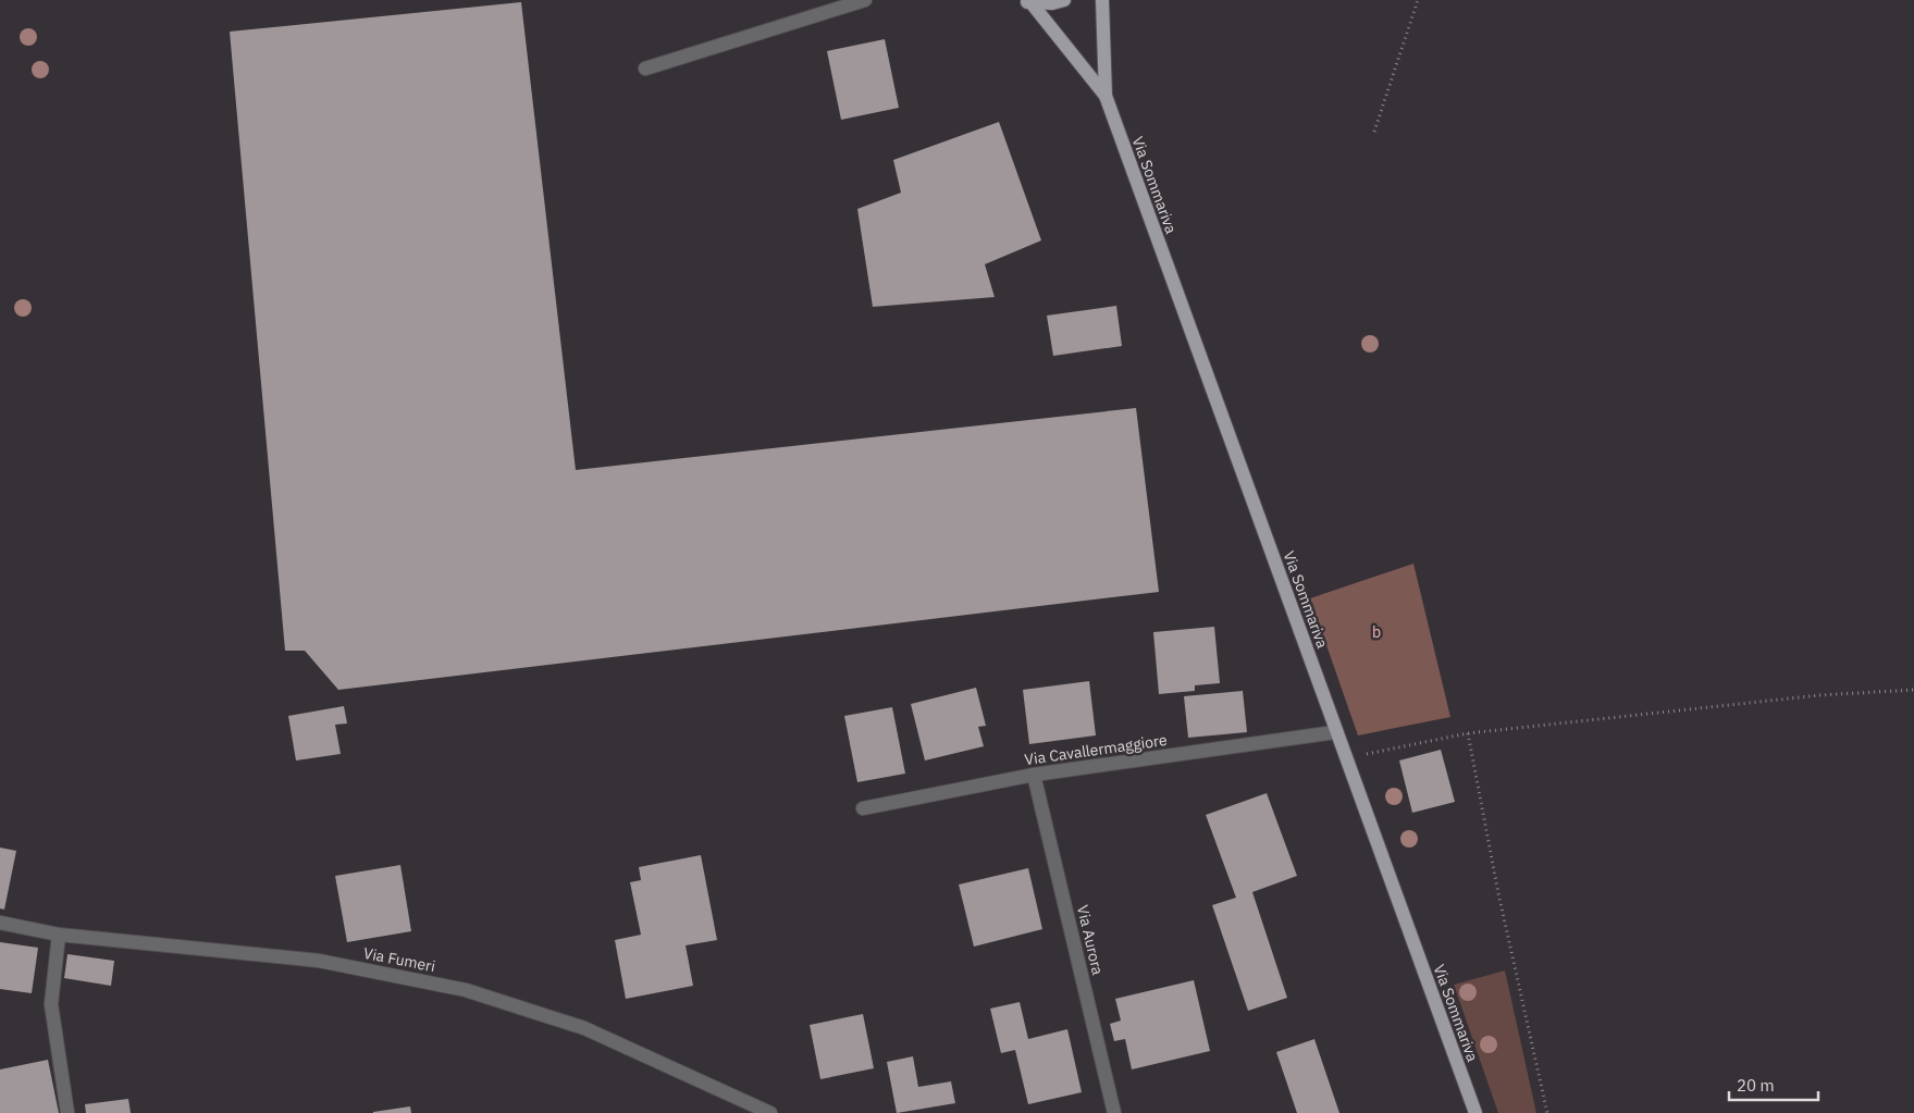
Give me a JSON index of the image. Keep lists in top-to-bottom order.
{
  "streets": {
    "main road": ["Via Sommariva"],
    "street": ["Via Cavallermaggiore", "Via Aurora", "Via Fumeri"]
  },
  "crossings": [
    ["Via Sommariva", "Via Cavallermaggiore"],
    ["Via Cavallermaggiore", "Via Aurora"]
  ],
  "parks": ["b"],
  "scale_bar": "20 m"
}
